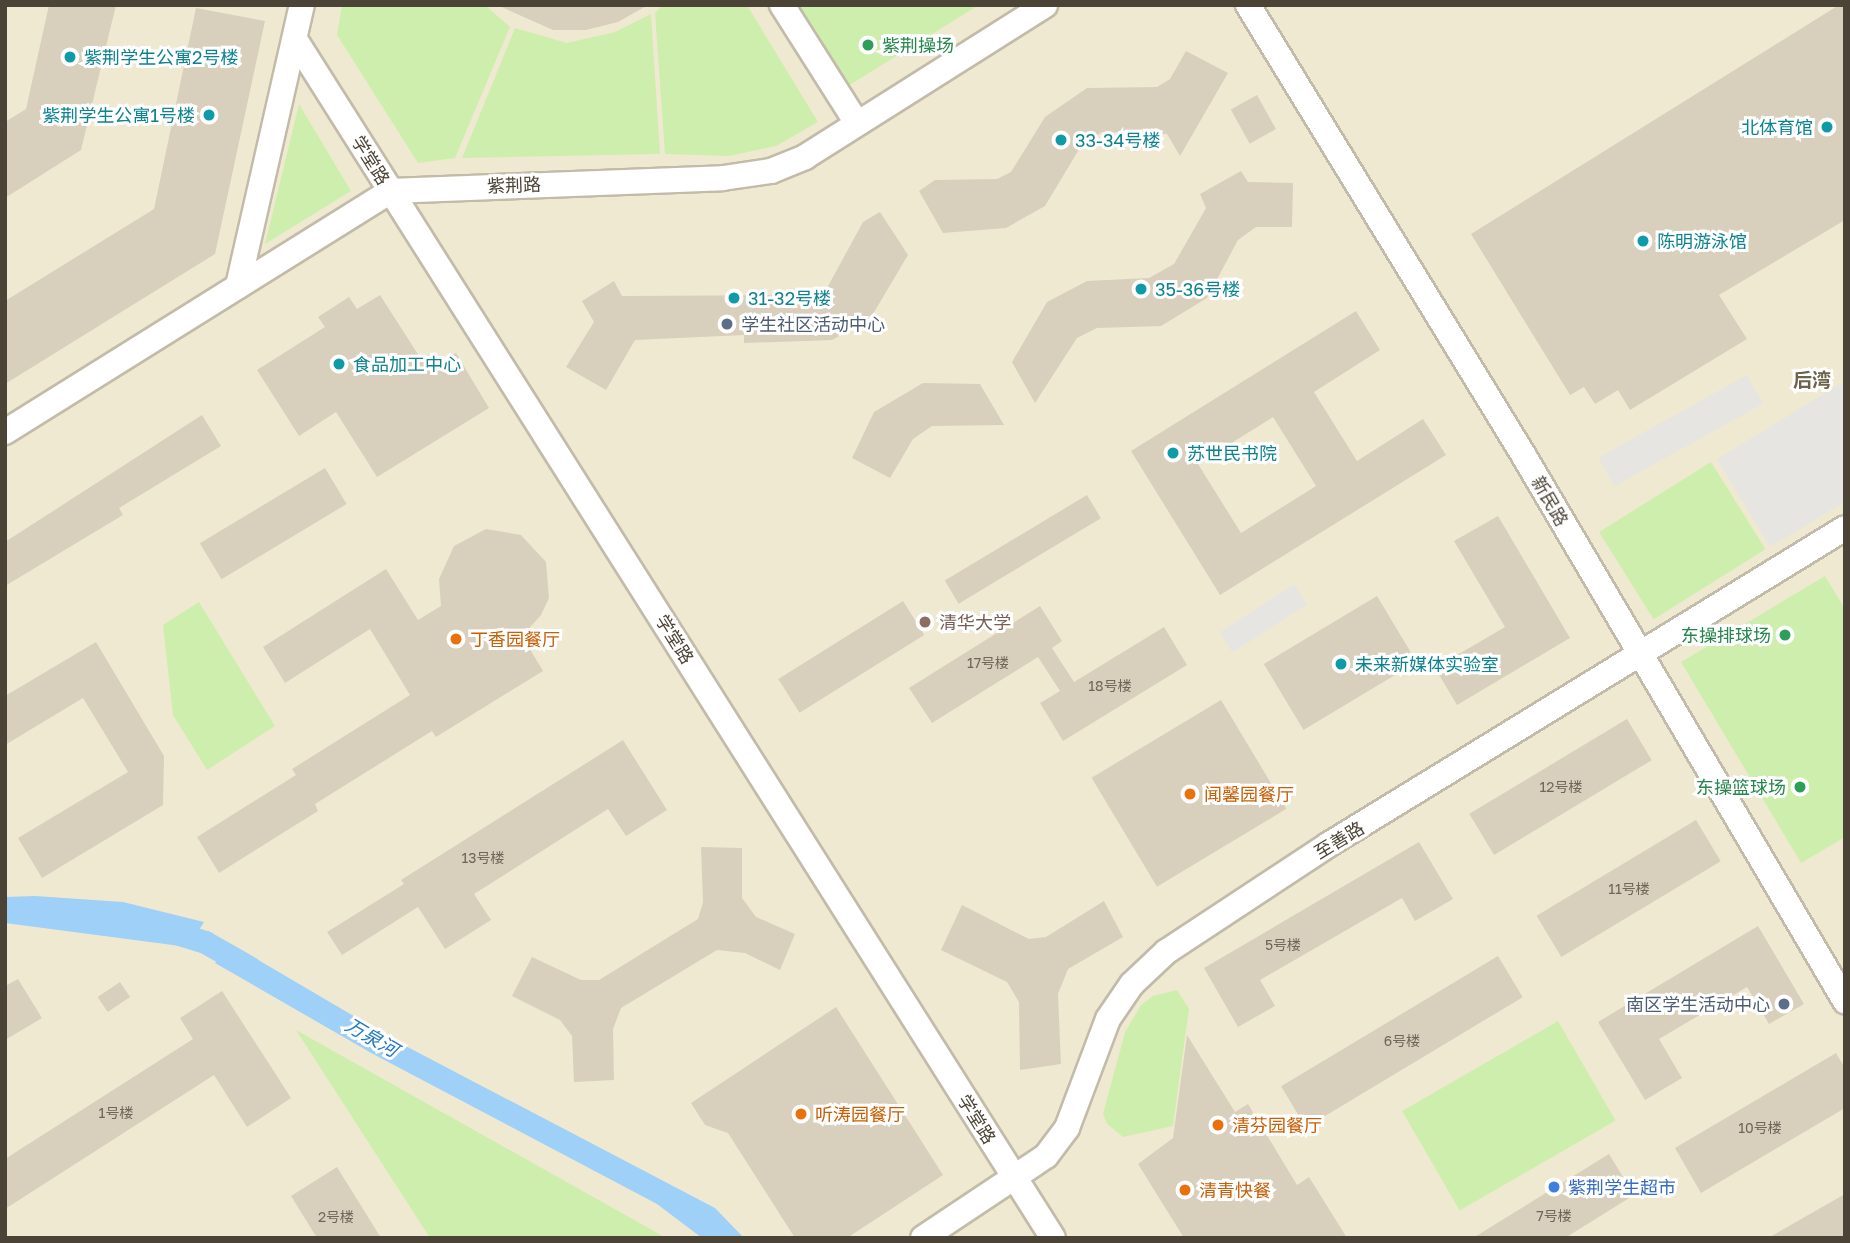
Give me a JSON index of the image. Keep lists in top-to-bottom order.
{
  "streets": {
    "street": [
      "学堂路",
      "紫荆路",
      "新民路",
      "至善路"
    ]
  },
  "crossings": [
    ["学堂路", "紫荆路"],
    ["学堂路", "至善路"],
    ["新民路", "至善路"]
  ],
  "districts": ["后湾"],
  "water": ["万泉河"],
  "places": [
    "紫荆操场",
    "紫荆学生公寓2号楼",
    "紫荆学生公寓1号楼",
    "北体育馆",
    "33-34号楼",
    "陈明游泳馆",
    "35-36号楼",
    "31-32号楼",
    "学生社区活动中心",
    "食品加工中心",
    "苏世民书院",
    "清华大学",
    "东操排球场",
    "丁香园餐厅",
    "未来新媒体实验室",
    "东操篮球场",
    "闻馨园餐厅",
    "南区学生活动中心",
    "听涛园餐厅",
    "清芬园餐厅",
    "紫荆学生超市",
    "清青快餐"
  ],
  "house_numbers": [
    "17号楼",
    "18号楼",
    "12号楼",
    "13号楼",
    "11号楼",
    "5号楼",
    "6号楼",
    "1号楼",
    "10号楼",
    "7号楼",
    "2号楼"
  ]
}
